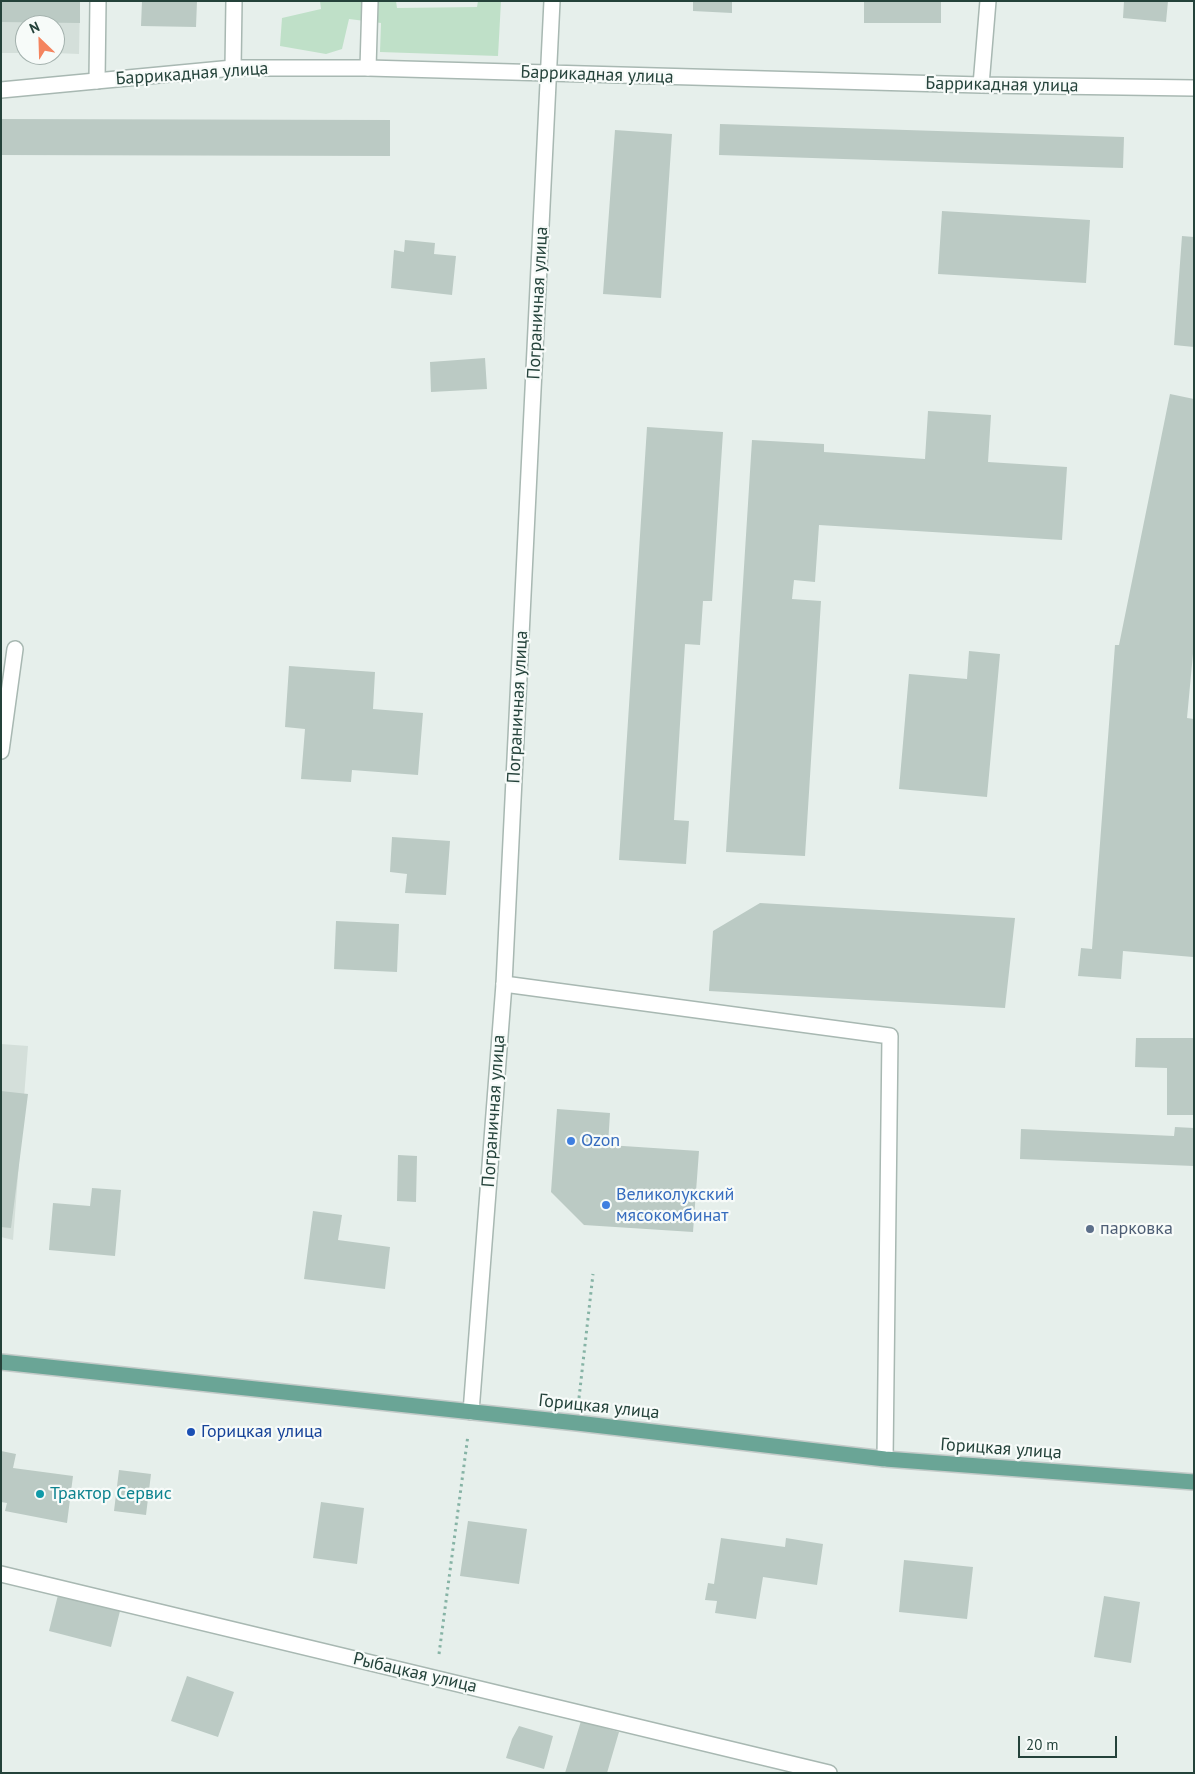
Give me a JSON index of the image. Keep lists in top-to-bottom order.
{
  "streets": {
    "main road": ["Горицкая улица"],
    "street": ["Баррикадная улица", "Пограничная улица", "Рыбацкая улица"]
  },
  "crossings": [
    ["Баррикадная улица", "Пограничная улица"],
    ["Пограничная улица", "Горицкая улица"]
  ],
  "places": [
    "Ozon",
    "Великолукский мясокомбинат",
    "парковка",
    "Горицкая улица",
    "Трактор Сервис"
  ],
  "scale_bar": "20 m",
  "north": "top left"
}
